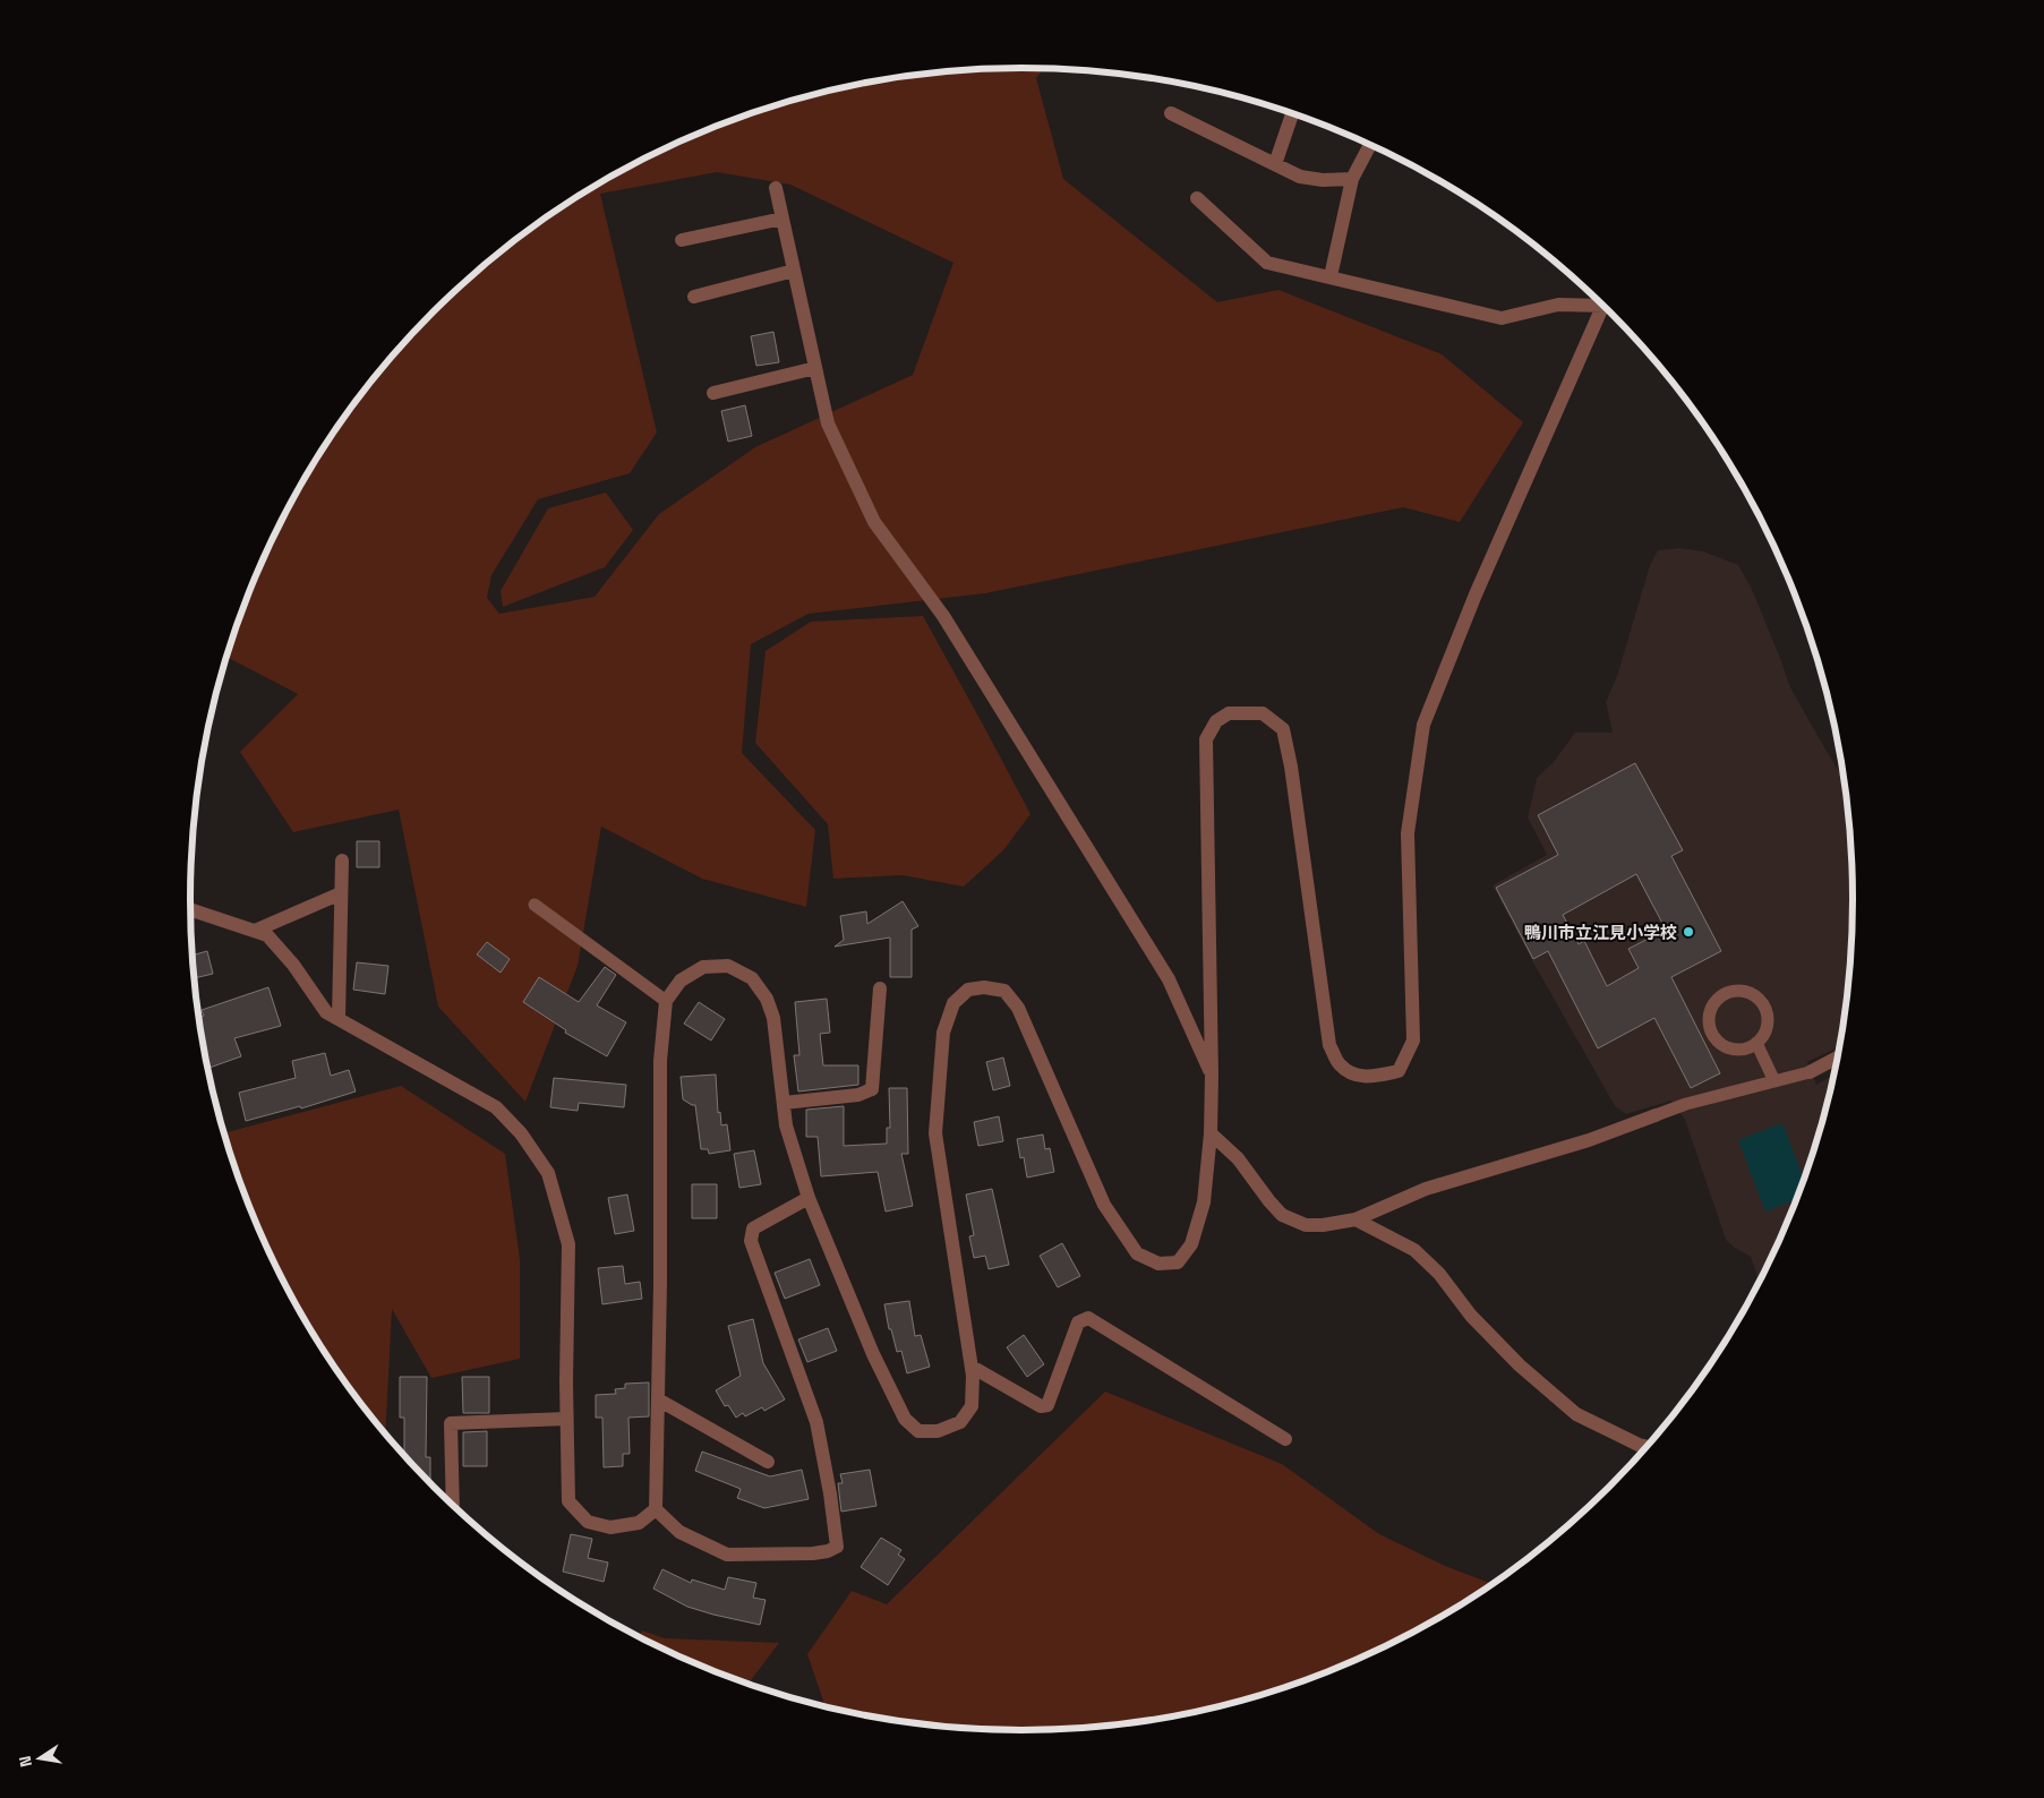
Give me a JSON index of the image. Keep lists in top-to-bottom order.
{
  "places": ["鴨川市立江見小学校"],
  "north": "left"
}
